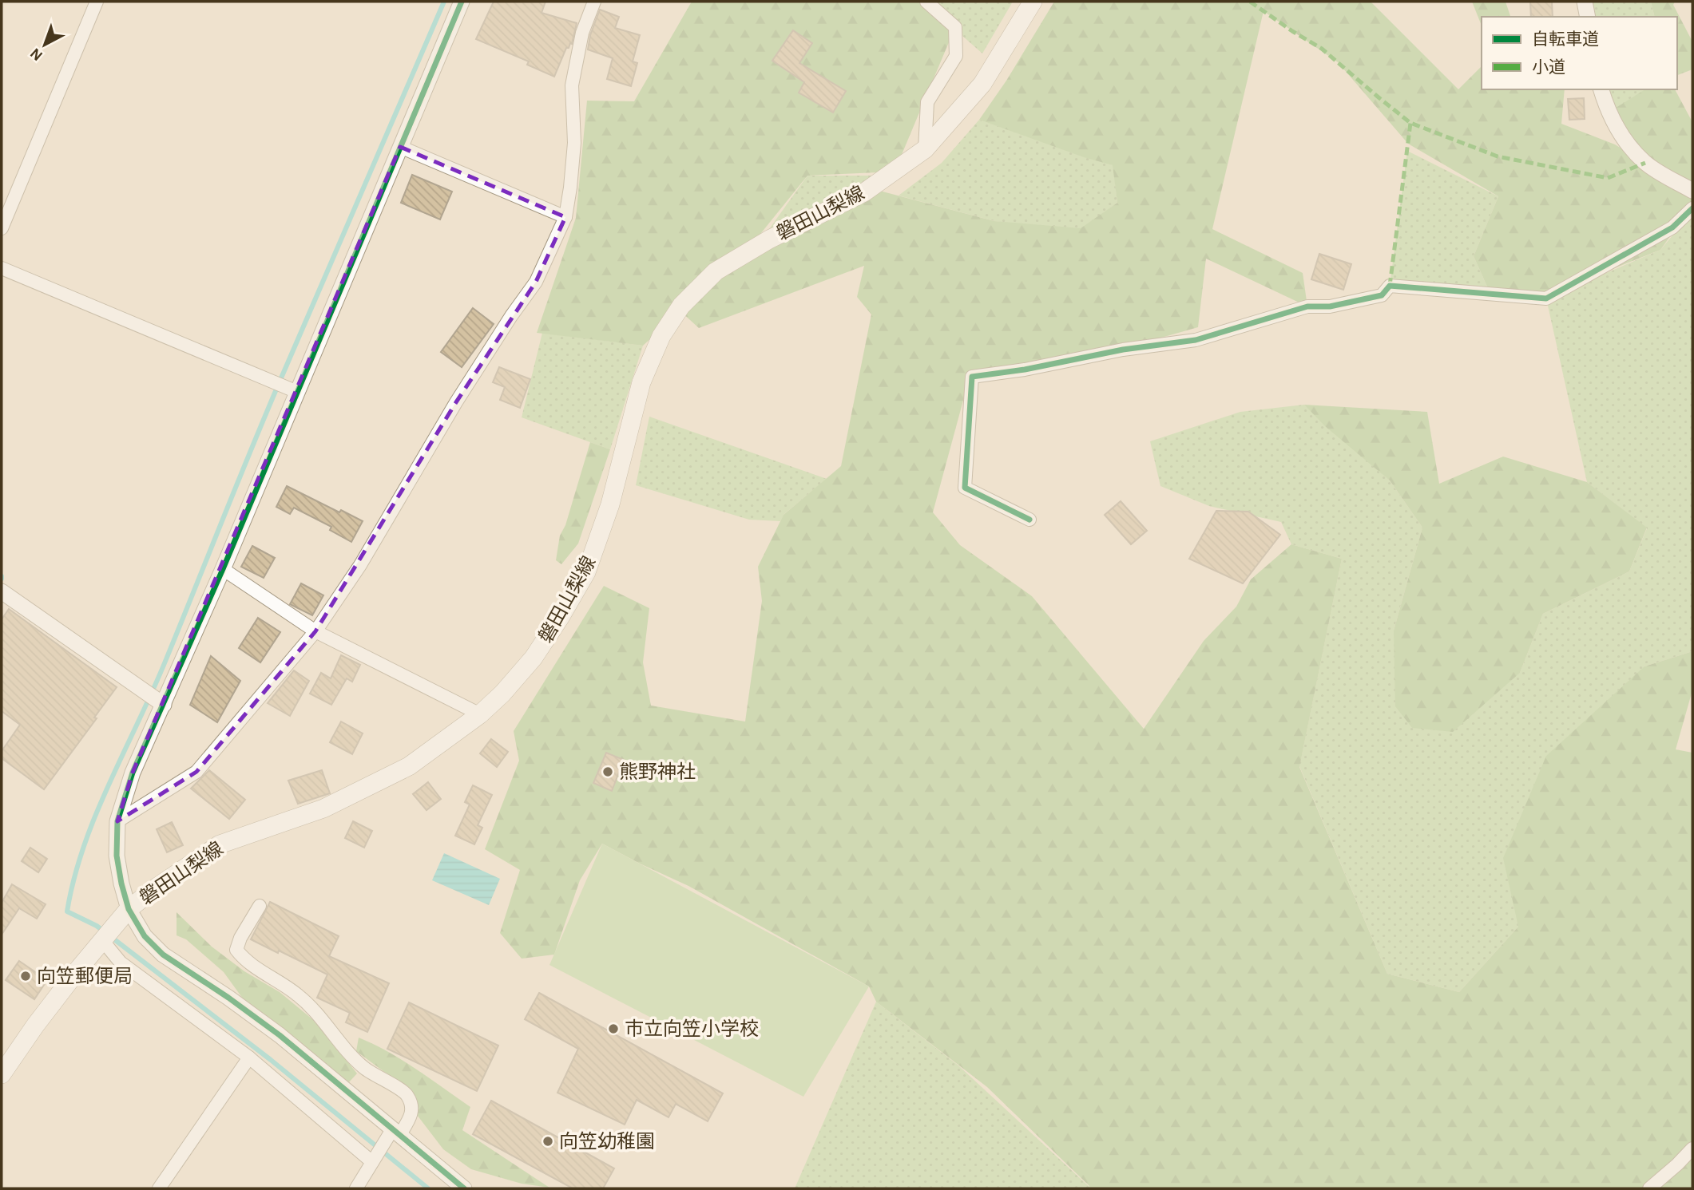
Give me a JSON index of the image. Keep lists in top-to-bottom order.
{
  "streets": {
    "main road": ["磐田山梨線"]
  },
  "places": [
    "熊野神社",
    "向笠郵便局",
    "市立向笠小学校",
    "向笠幼稚園"
  ],
  "legend": ["自転車道", "小道"],
  "north": "bottom left"
}
